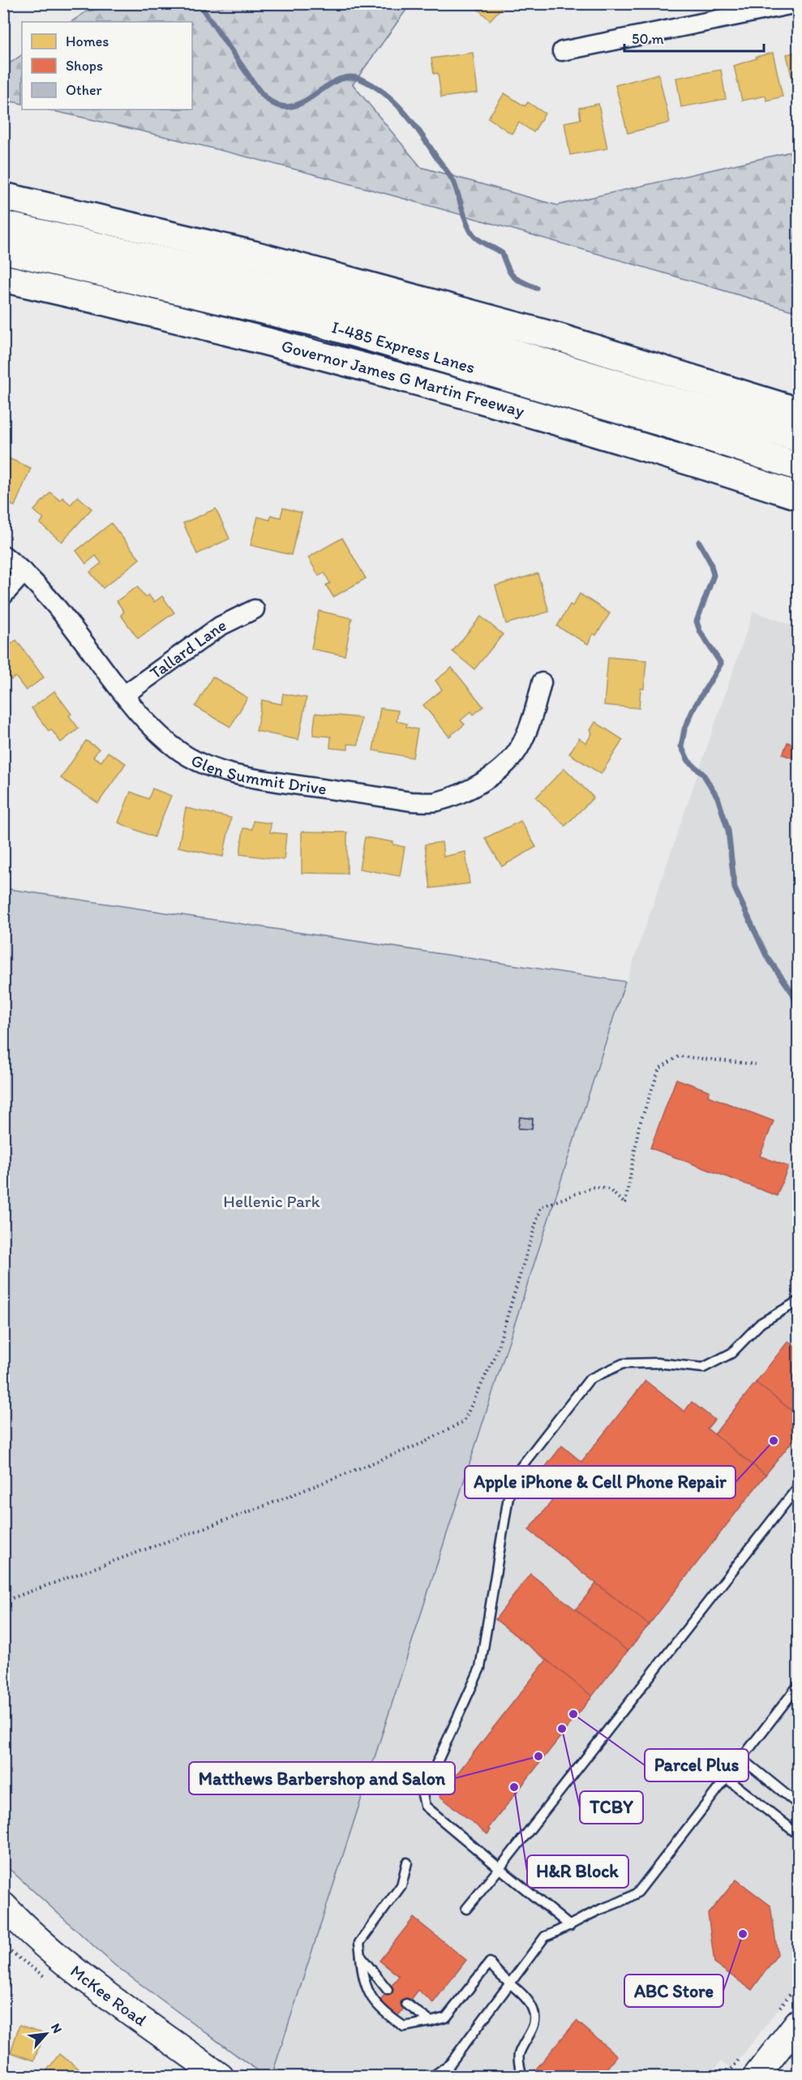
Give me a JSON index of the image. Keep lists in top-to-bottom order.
{
  "streets": {
    "highway": ["I-485 Express Lanes", "Governor James G Martin Freeway"],
    "main road": ["McKee Road"],
    "street": ["Tallard Lane", "Glen Summit Drive"]
  },
  "crossings": [
    ["Tallard Lane", "Glen Summit Drive"]
  ],
  "parks": ["Hellenic Park"],
  "places": [
    "Apple iPhone & Cell Phone Repair",
    "Parcel Plus",
    "TCBY",
    "Matthews Barbershop and Salon",
    "H&R Block",
    "ABC Store"
  ],
  "legend": ["Homes", "Shops", "Other"],
  "scale_bar": "50 m",
  "north": "top right"
}
